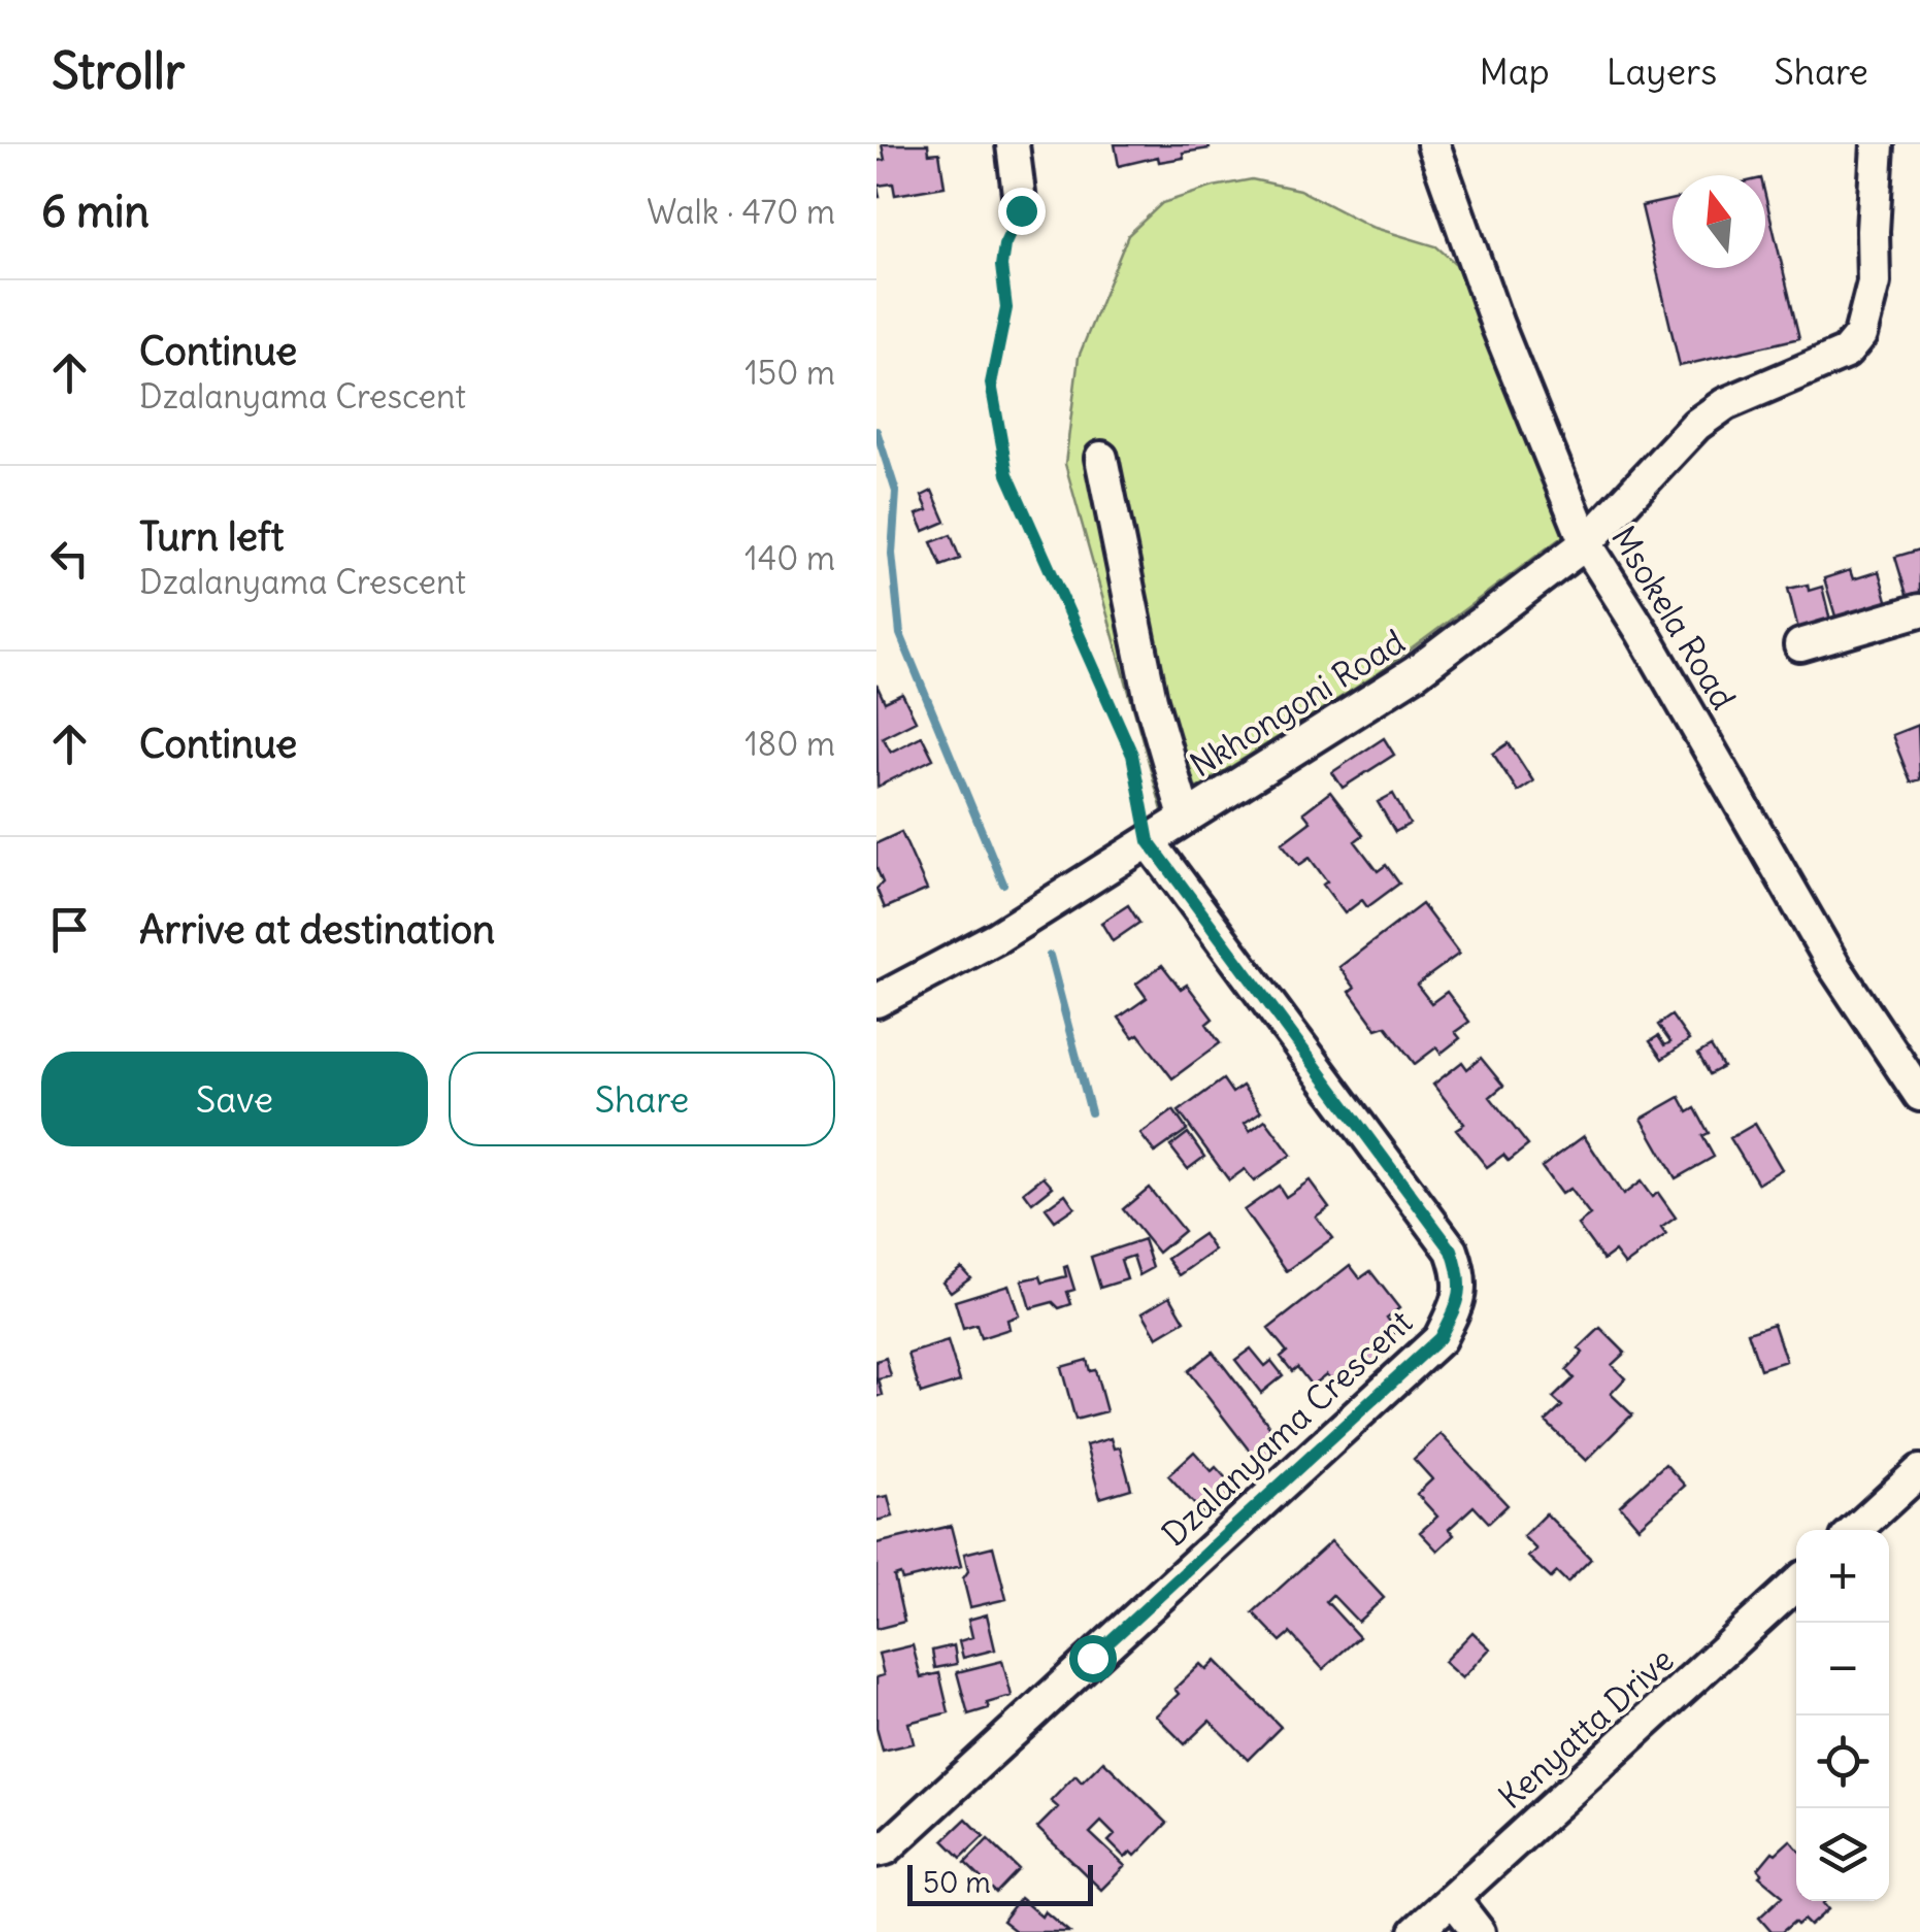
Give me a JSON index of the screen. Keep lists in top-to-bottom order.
{
  "streets": {
    "street": [
      "Msokela Road",
      "Nkhongoni Road",
      "Dzalanyama Crescent",
      "Kenyatta Drive"
    ]
  },
  "crossings": [
    ["Msokela Road", "Nkhongoni Road"],
    ["Nkhongoni Road", "Dzalanyama Crescent"]
  ],
  "scale_bar": "50 m",
  "north": "top",
  "page": {
    "header": "Strollr",
    "nav": ["Map", "Layers", "Share"],
    "heading": ["6 min", "Walk · 470 m"],
    "list": [
      ["Continue", "Dzalanyama Crescent", "150 m"],
      ["Turn left", "Dzalanyama Crescent", "140 m"],
      ["Continue", "180 m"],
      "Arrive at destination"
    ],
    "buttons": ["Save", "Share"],
    "map_buttons": ["+", "−"],
    "scale": "50 m"
  }
}
